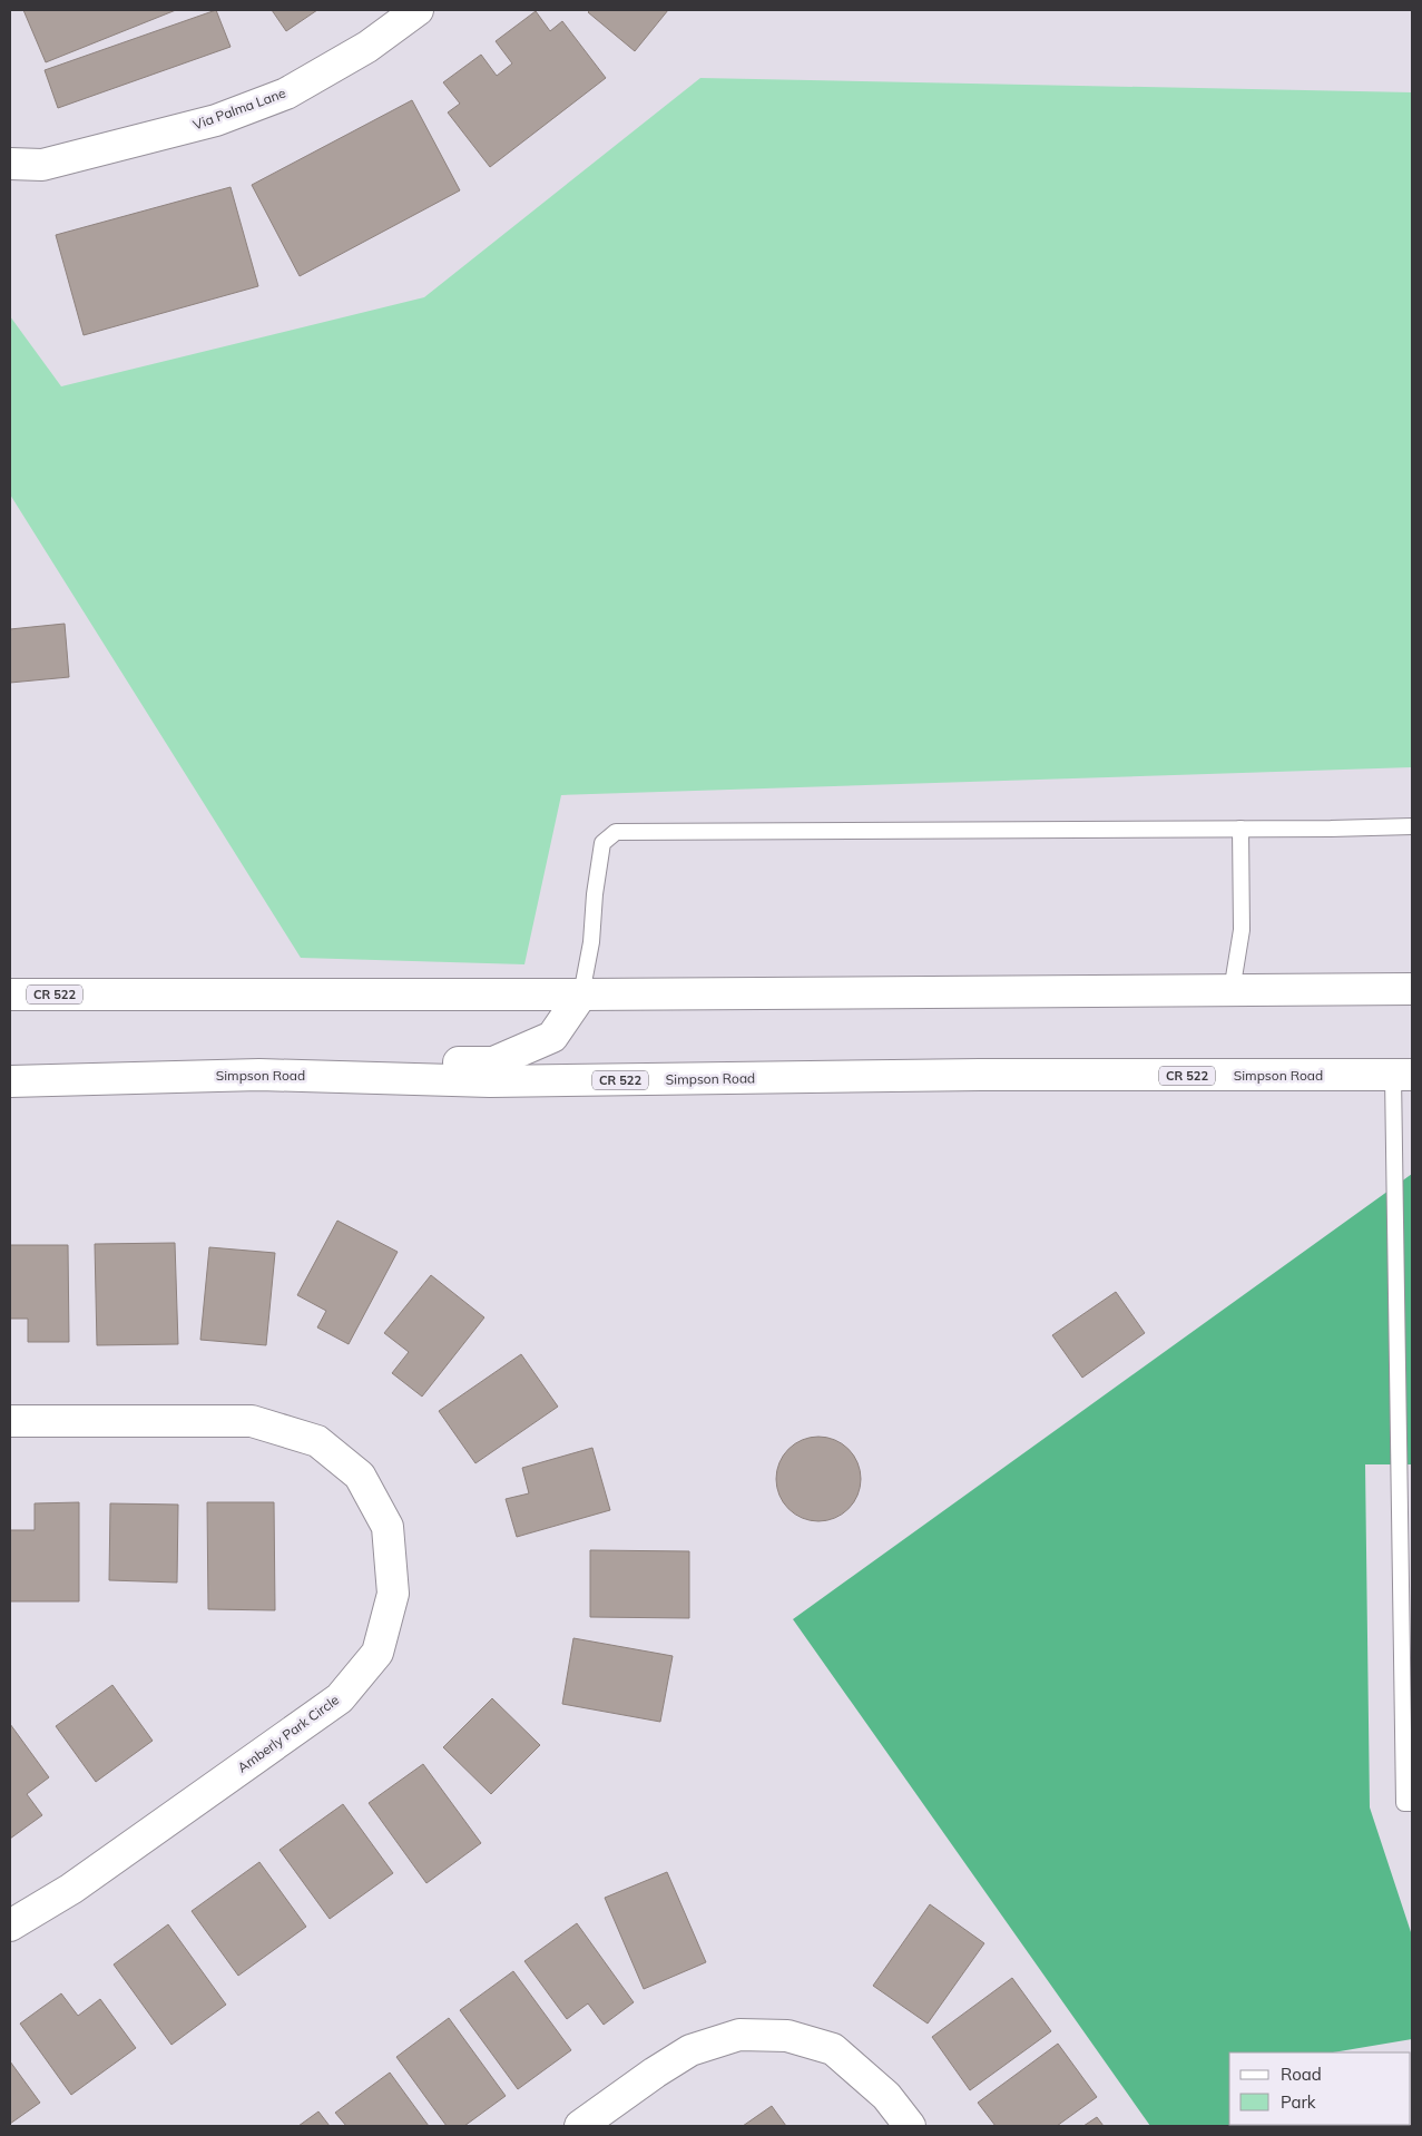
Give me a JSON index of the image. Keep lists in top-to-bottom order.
{
  "streets": {
    "main road": [
      "Via Palma Lane",
      "CR 522",
      "Simpson Road",
      "Amberly Park Circle"
    ]
  },
  "legend": ["Road", "Park"]
}
